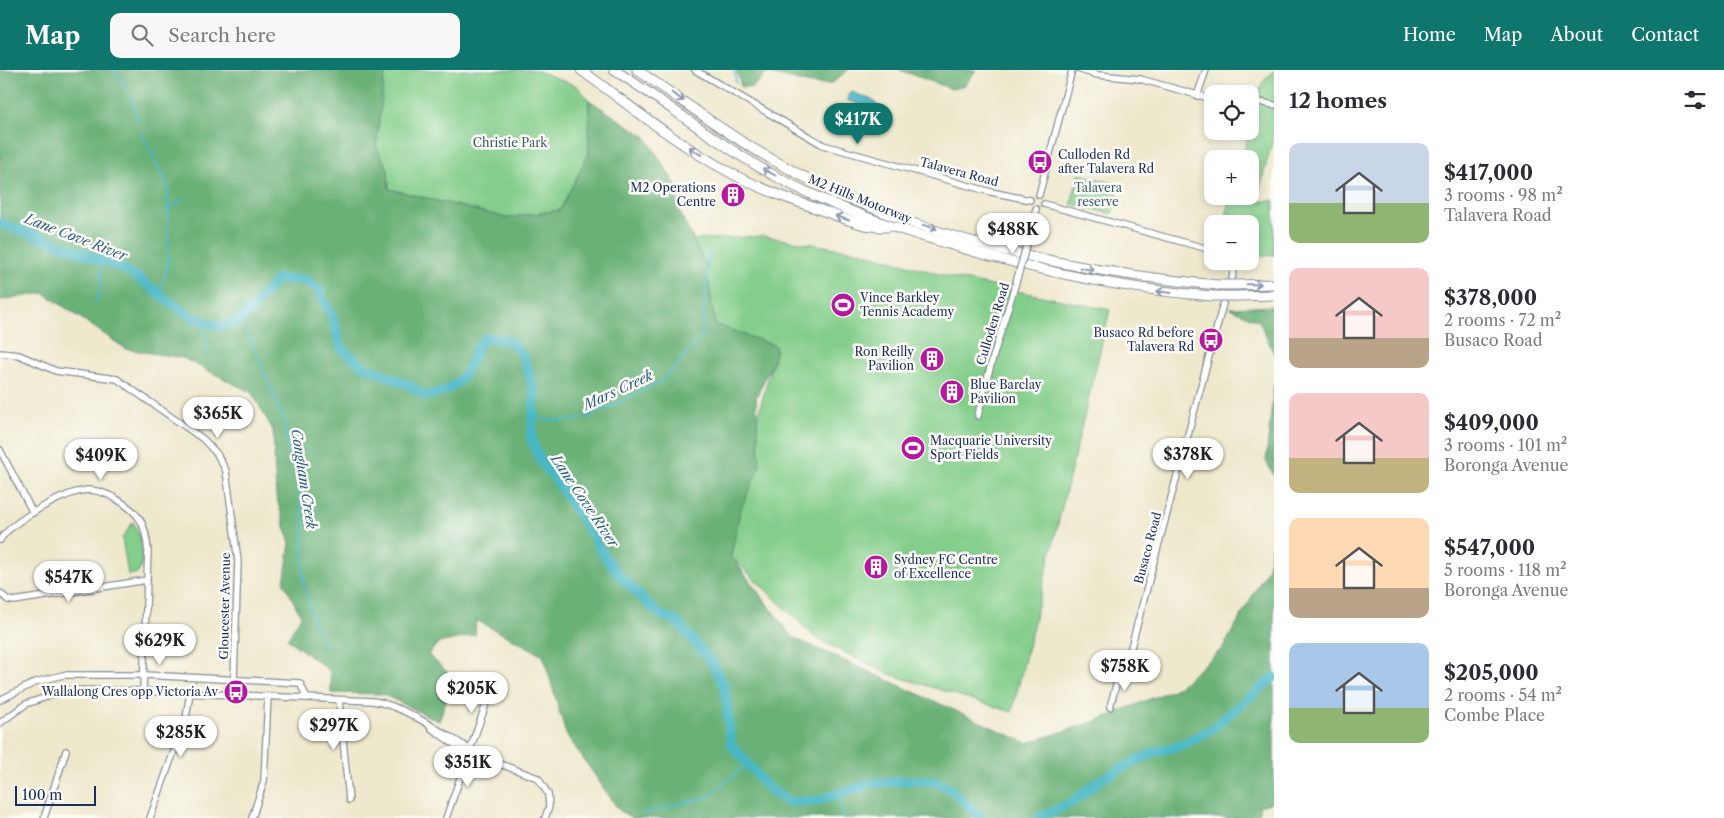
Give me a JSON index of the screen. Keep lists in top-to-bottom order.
{
  "streets": {
    "highway": ["M2 Hills Motorway"],
    "street": [
      "Talavera Road",
      "Culloden Road",
      "Busaco Road",
      "Gloucester Avenue"
    ]
  },
  "crossings": [
    ["Talavera Road", "Culloden Road"]
  ],
  "water": ["Lane Cove River", "Mars Creek", "Congham Creek"],
  "parks": ["Christie Park", "Talavera reserve"],
  "places": {
    "bus stop": ["Culloden Rd after Talavera Rd", "Busaco Rd before Talavera Rd", "Wallalong Cres opp Victoria Av"],
    "building": [
      "M2 Operations Centre",
      "Ron Reilly Pavilion",
      "Blue Barclay Pavilion",
      "Sydney FC Centre of Excellence"
    ],
    "sports": ["Vince Barkley Tennis Academy", "Macquarie University Sport Fields"]
  },
  "scale_bar": "100 m",
  "page": {
    "header": "Map",
    "search": "Search here",
    "nav": [
      "Home",
      "Map",
      "About",
      "Contact"
    ],
    "heading": "12 homes",
    "map_buttons": ["+", "−"],
    "price": [
      "$417K",
      "$488K",
      "$365K",
      "$378K",
      "$409K",
      "$547K",
      "$629K",
      "$758K",
      "$205K",
      "$297K",
      "$285K",
      "$351K"
    ],
    "list": [
      {
        "name": "$417,000",
        "note": "3 rooms · 98 m² · Talavera Road"
      },
      {
        "name": "$378,000",
        "note": "2 rooms · 72 m² · Busaco Road"
      },
      {
        "name": "$409,000",
        "note": "3 rooms · 101 m² · Boronga Avenue"
      },
      {
        "name": "$547,000",
        "note": "5 rooms · 118 m² · Boronga Avenue"
      },
      {
        "name": "$205,000",
        "note": "2 rooms · 54 m² · Combe Place"
      }
    ],
    "scale": "100 m"
  }
}
